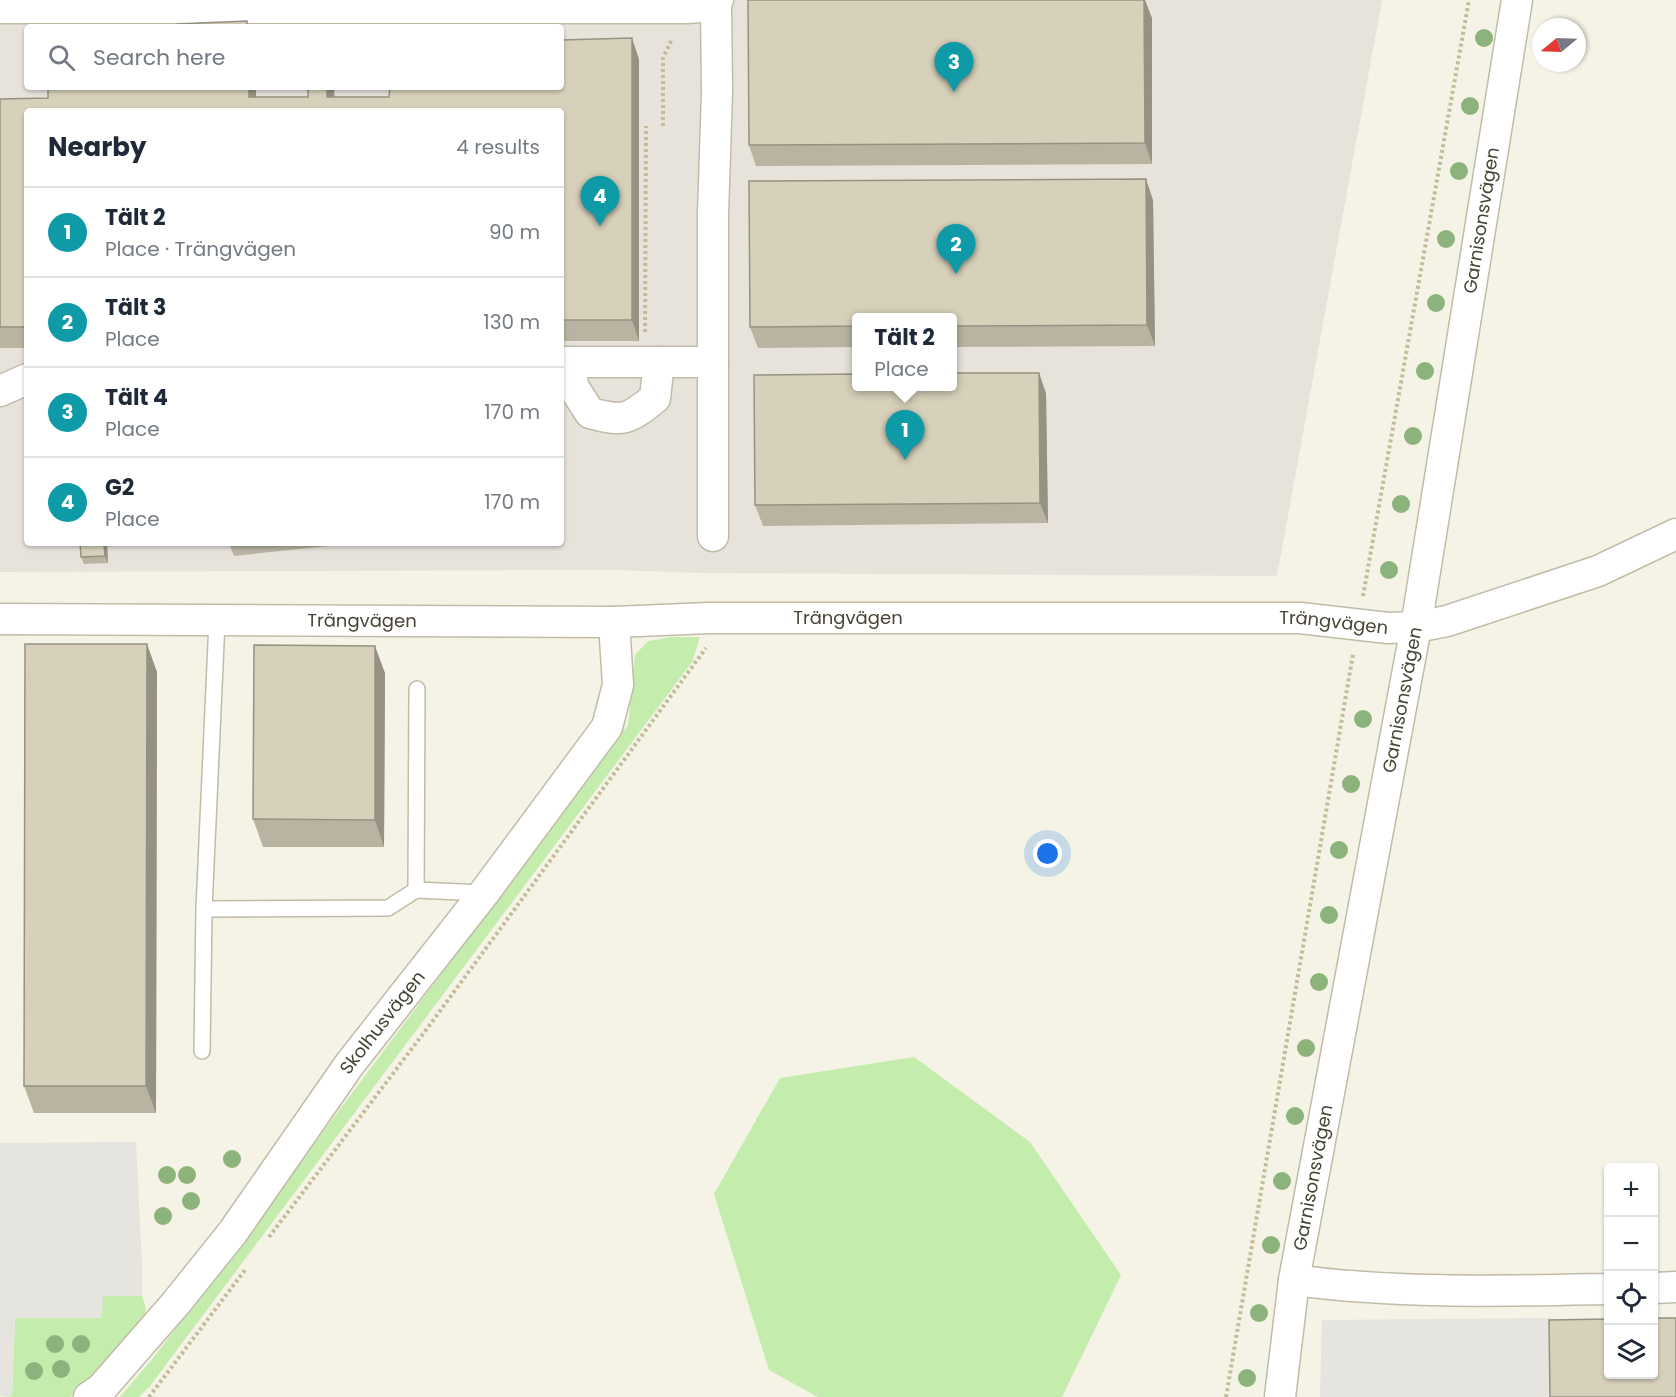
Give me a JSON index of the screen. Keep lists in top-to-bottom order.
{
  "streets": {
    "street": ["Garnisonsvägen", "Trängvägen", "Skolhusvägen"]
  },
  "crossings": [
    ["Garnisonsvägen", "Trängvägen"],
    ["Trängvägen", "Skolhusvägen"]
  ],
  "north": "left",
  "page": {
    "search": "Search here",
    "pins": [
      "3",
      "4",
      "2",
      "1"
    ],
    "heading": ["Nearby", "4 results"],
    "list": [
      {
        "mark": "1",
        "name": "Tält 2",
        "note": "Place · Trängvägen",
        "value": "90 m"
      },
      {
        "mark": "2",
        "name": "Tält 3",
        "note": "Place",
        "value": "130 m"
      },
      {
        "mark": "3",
        "name": "Tält 4",
        "note": "Place",
        "value": "170 m"
      },
      {
        "mark": "4",
        "name": "G2",
        "note": "Place",
        "value": "170 m"
      }
    ],
    "popup": ["Tält 2", "Place"],
    "map_buttons": ["+", "−"]
  }
}
